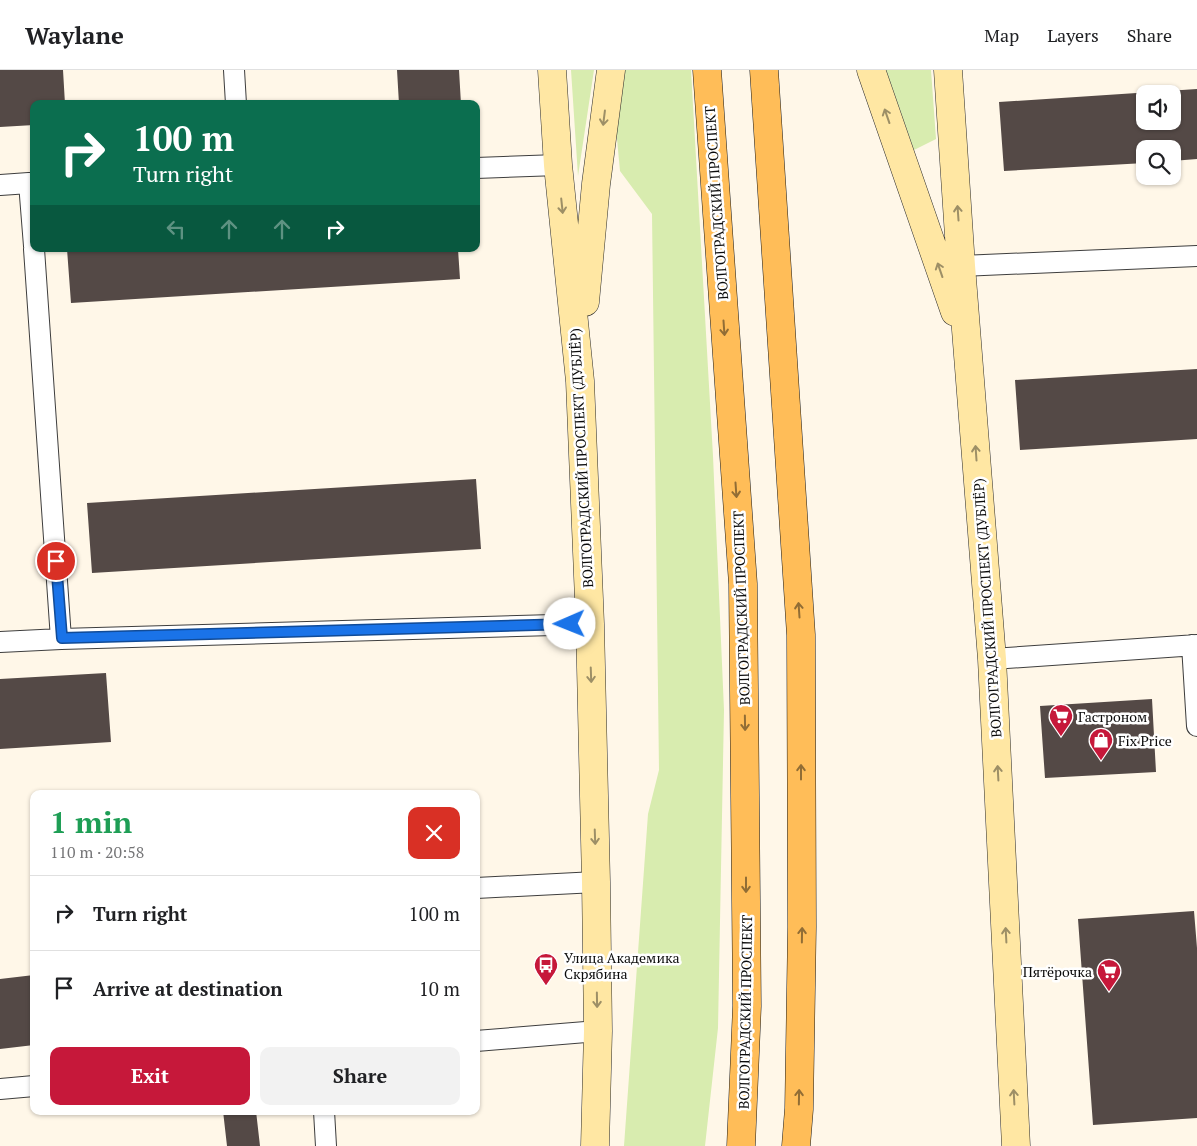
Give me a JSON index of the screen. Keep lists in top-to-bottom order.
{
  "streets": {
    "main road": ["ВОЛГОГРАДСКИЙ ПРОСПЕКТ", "ВОЛГОГРАДСКИЙ ПРОСПЕКТ (ДУБЛЁР)"]
  },
  "places": {
    "supermarket": ["Гастроном", "Пятёрочка"],
    "shop": ["Fix Price"],
    "bus stop": ["Улица Академика Скрябина"]
  },
  "page": {
    "header": "Waylane",
    "nav": ["Map", "Layers", "Share"],
    "turn": ["100 m", "Turn right"],
    "heading": ["1 min", "110 m · 20:58"],
    "list": [
      {
        "name": "Turn right",
        "value": "100 m"
      },
      {
        "name": "Arrive at destination",
        "value": "10 m"
      }
    ],
    "buttons": ["Exit", "Share"]
  }
}
